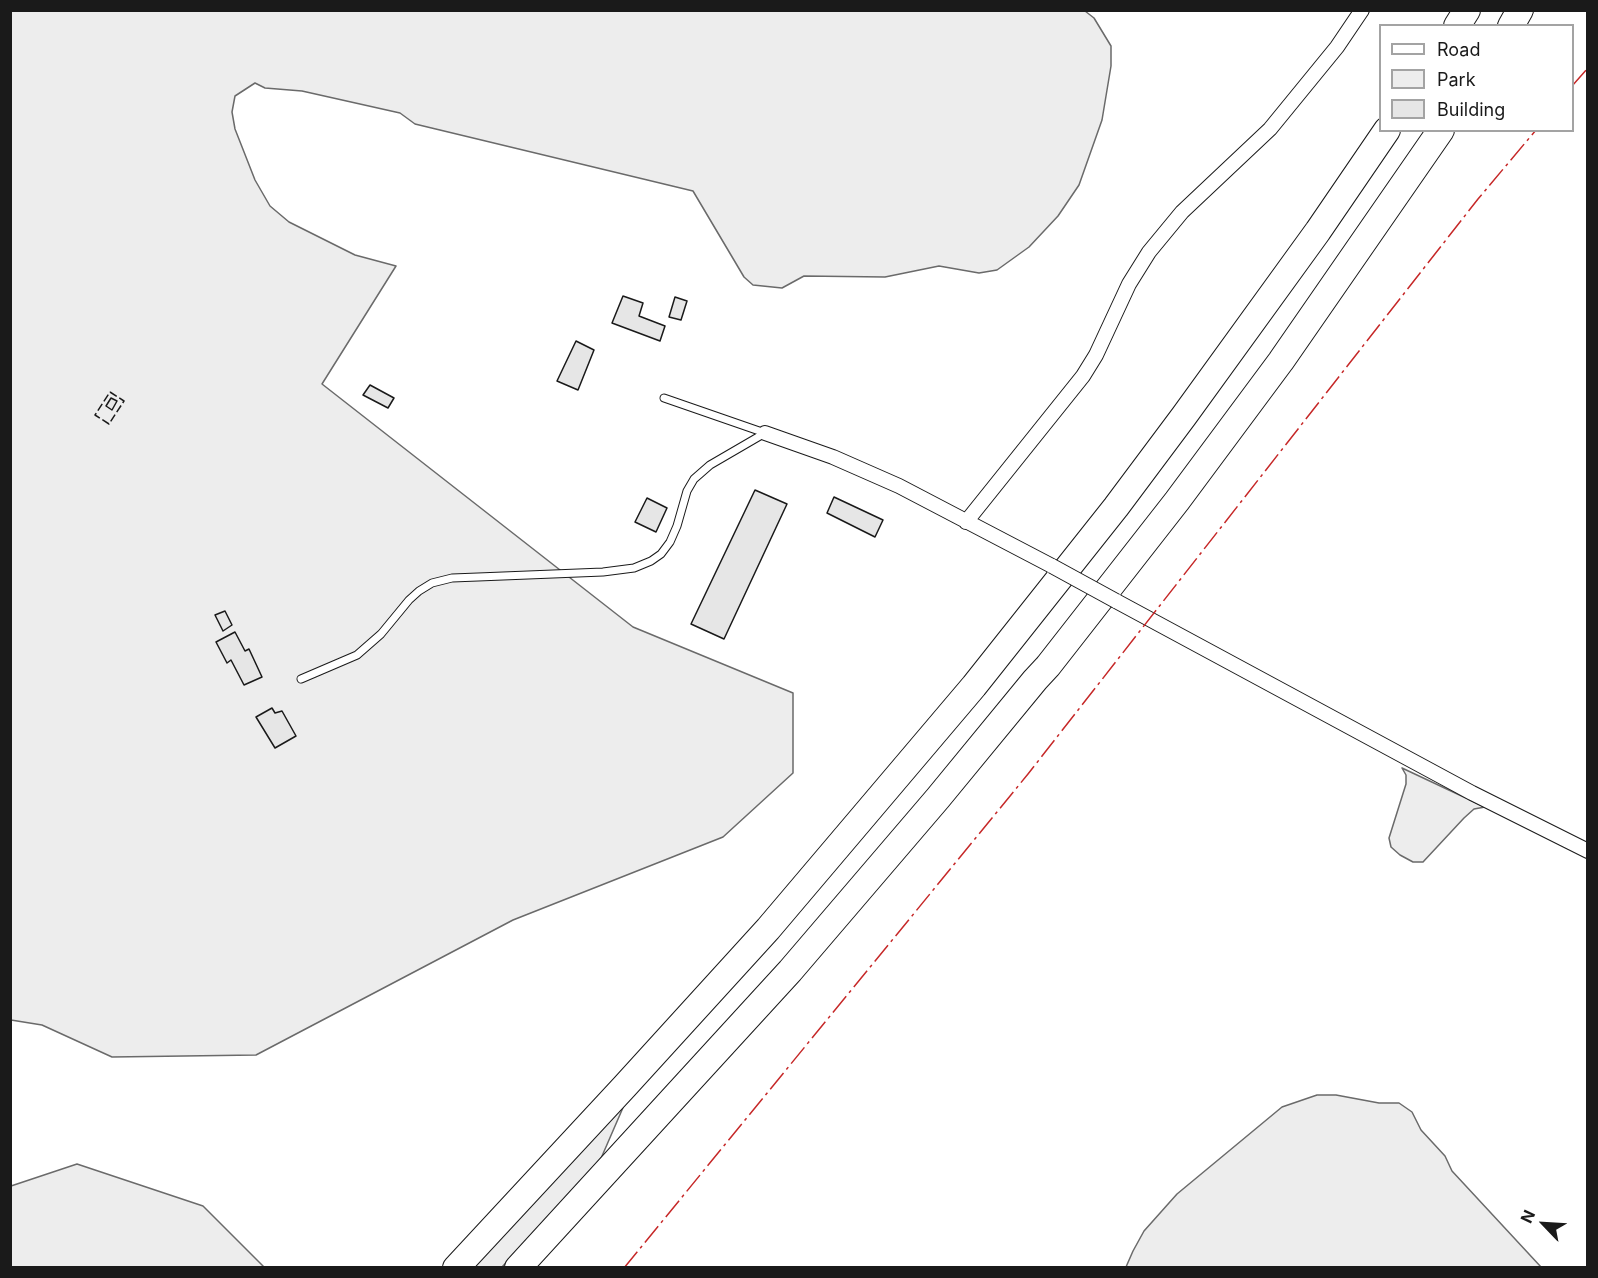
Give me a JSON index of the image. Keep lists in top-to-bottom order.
{
  "legend": ["Road", "Park", "Building"],
  "north": "top left"
}
